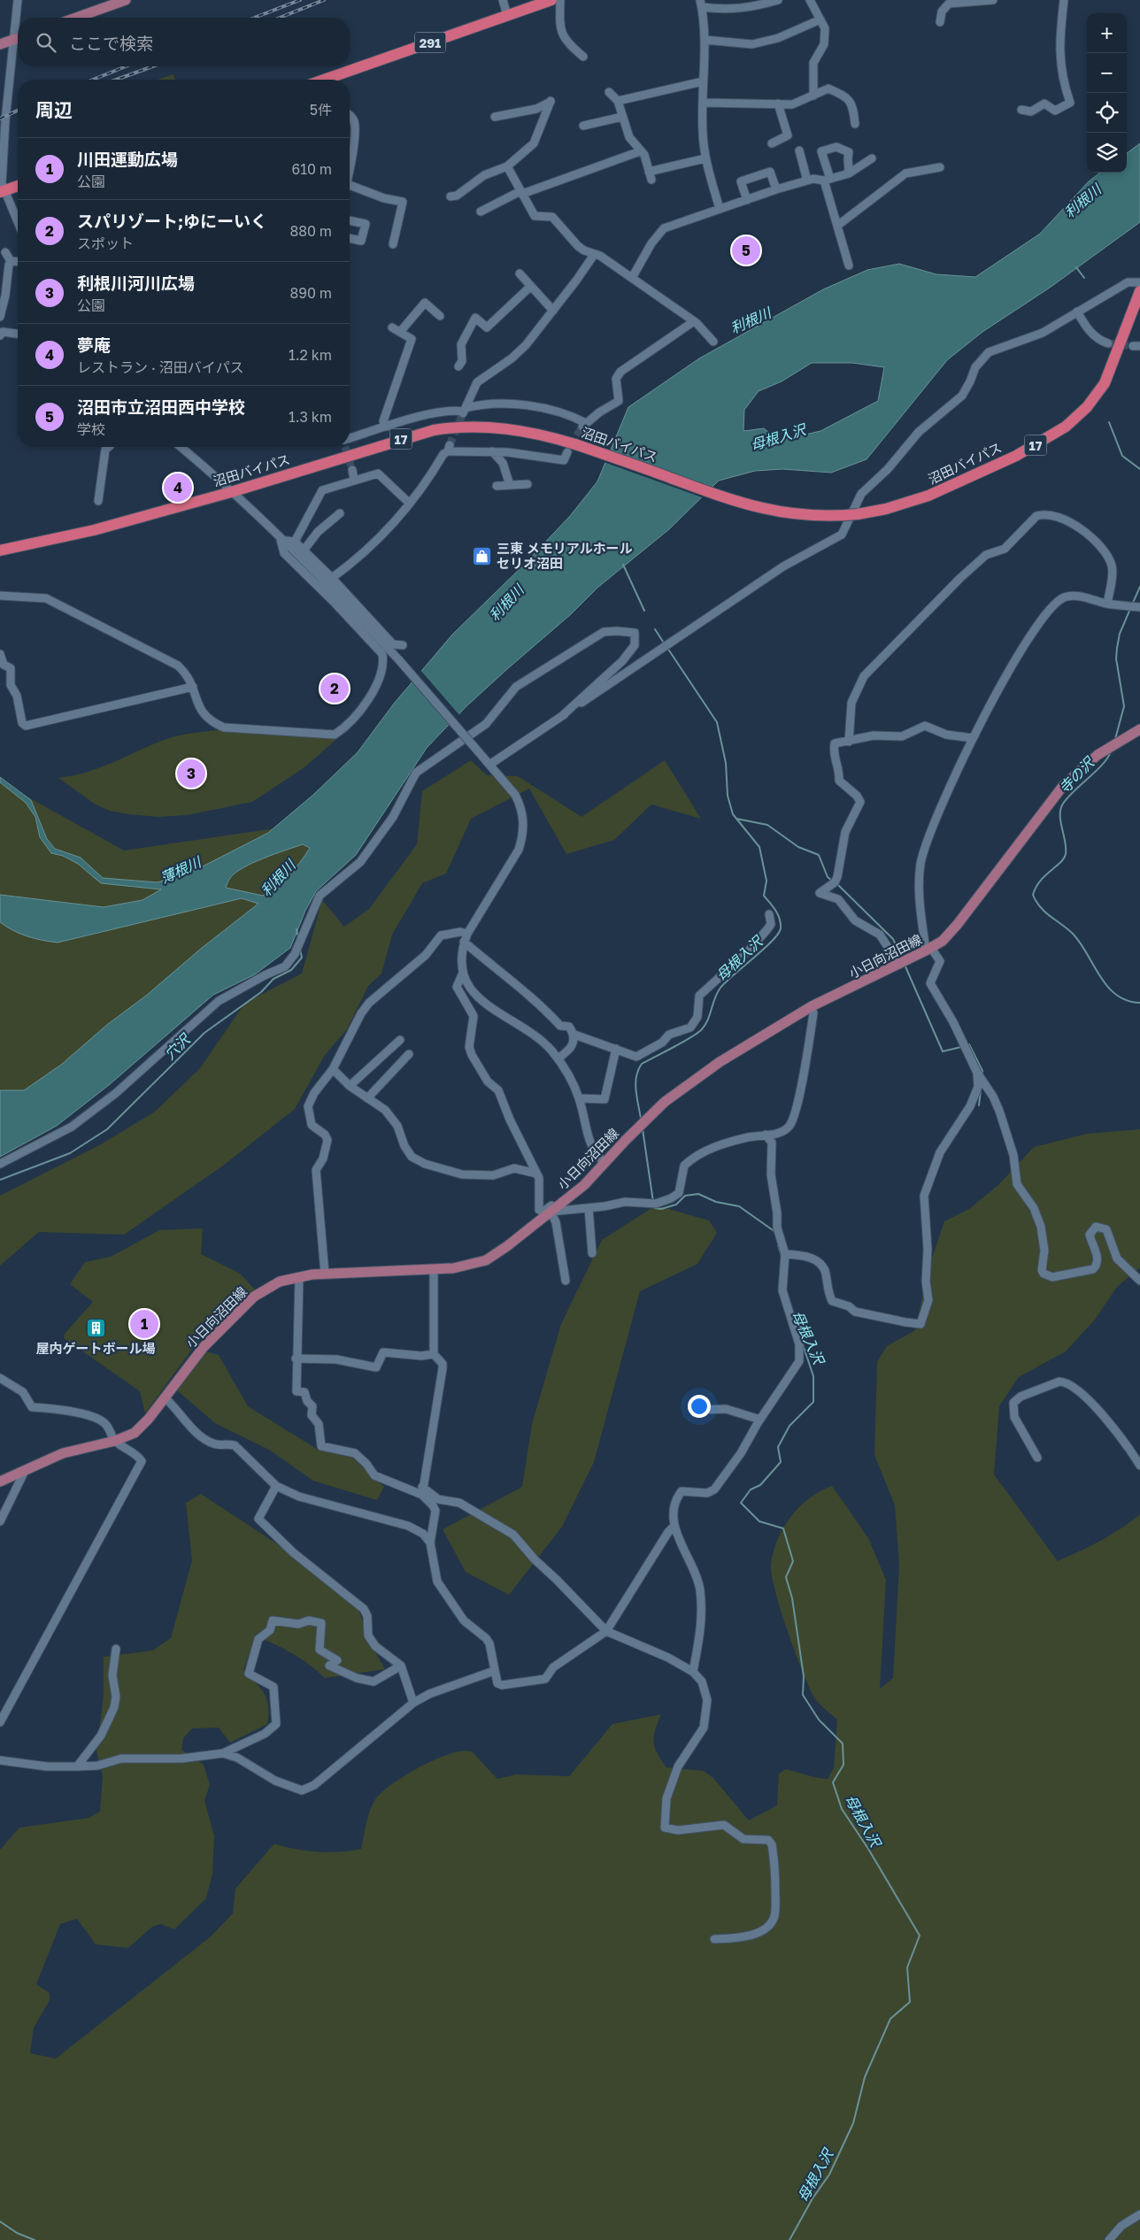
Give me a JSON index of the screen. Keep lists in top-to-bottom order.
{
  "streets": {
    "highway": ["291", "17", "沼田バイパス"],
    "main road": ["小日向沼田線"]
  },
  "water": [
    "利根川",
    "母根入沢",
    "寺の沢",
    "薄根川",
    "穴沢"
  ],
  "places": {
    "shop": ["三東 メモリアルホール セリオ沼田"],
    "building": ["屋内ゲートボール場"]
  },
  "page": {
    "map_buttons": ["+", "−"],
    "search": "ここで検索",
    "heading": ["周辺", "5件"],
    "list": [
      {
        "mark": "1",
        "name": "川田運動広場",
        "note": "公園",
        "value": "610 m"
      },
      {
        "mark": "2",
        "name": "スパリゾート;ゆにーいく",
        "note": "スポット",
        "value": "880 m"
      },
      {
        "mark": "3",
        "name": "利根川河川広場",
        "note": "公園",
        "value": "890 m"
      },
      {
        "mark": "4",
        "name": "夢庵",
        "note": "レストラン · 沼田バイパス",
        "value": "1.2 km"
      },
      {
        "mark": "5",
        "name": "沼田市立沼田西中学校",
        "note": "学校",
        "value": "1.3 km"
      }
    ],
    "pins": [
      "5",
      "4",
      "2",
      "3",
      "1"
    ]
  }
}
